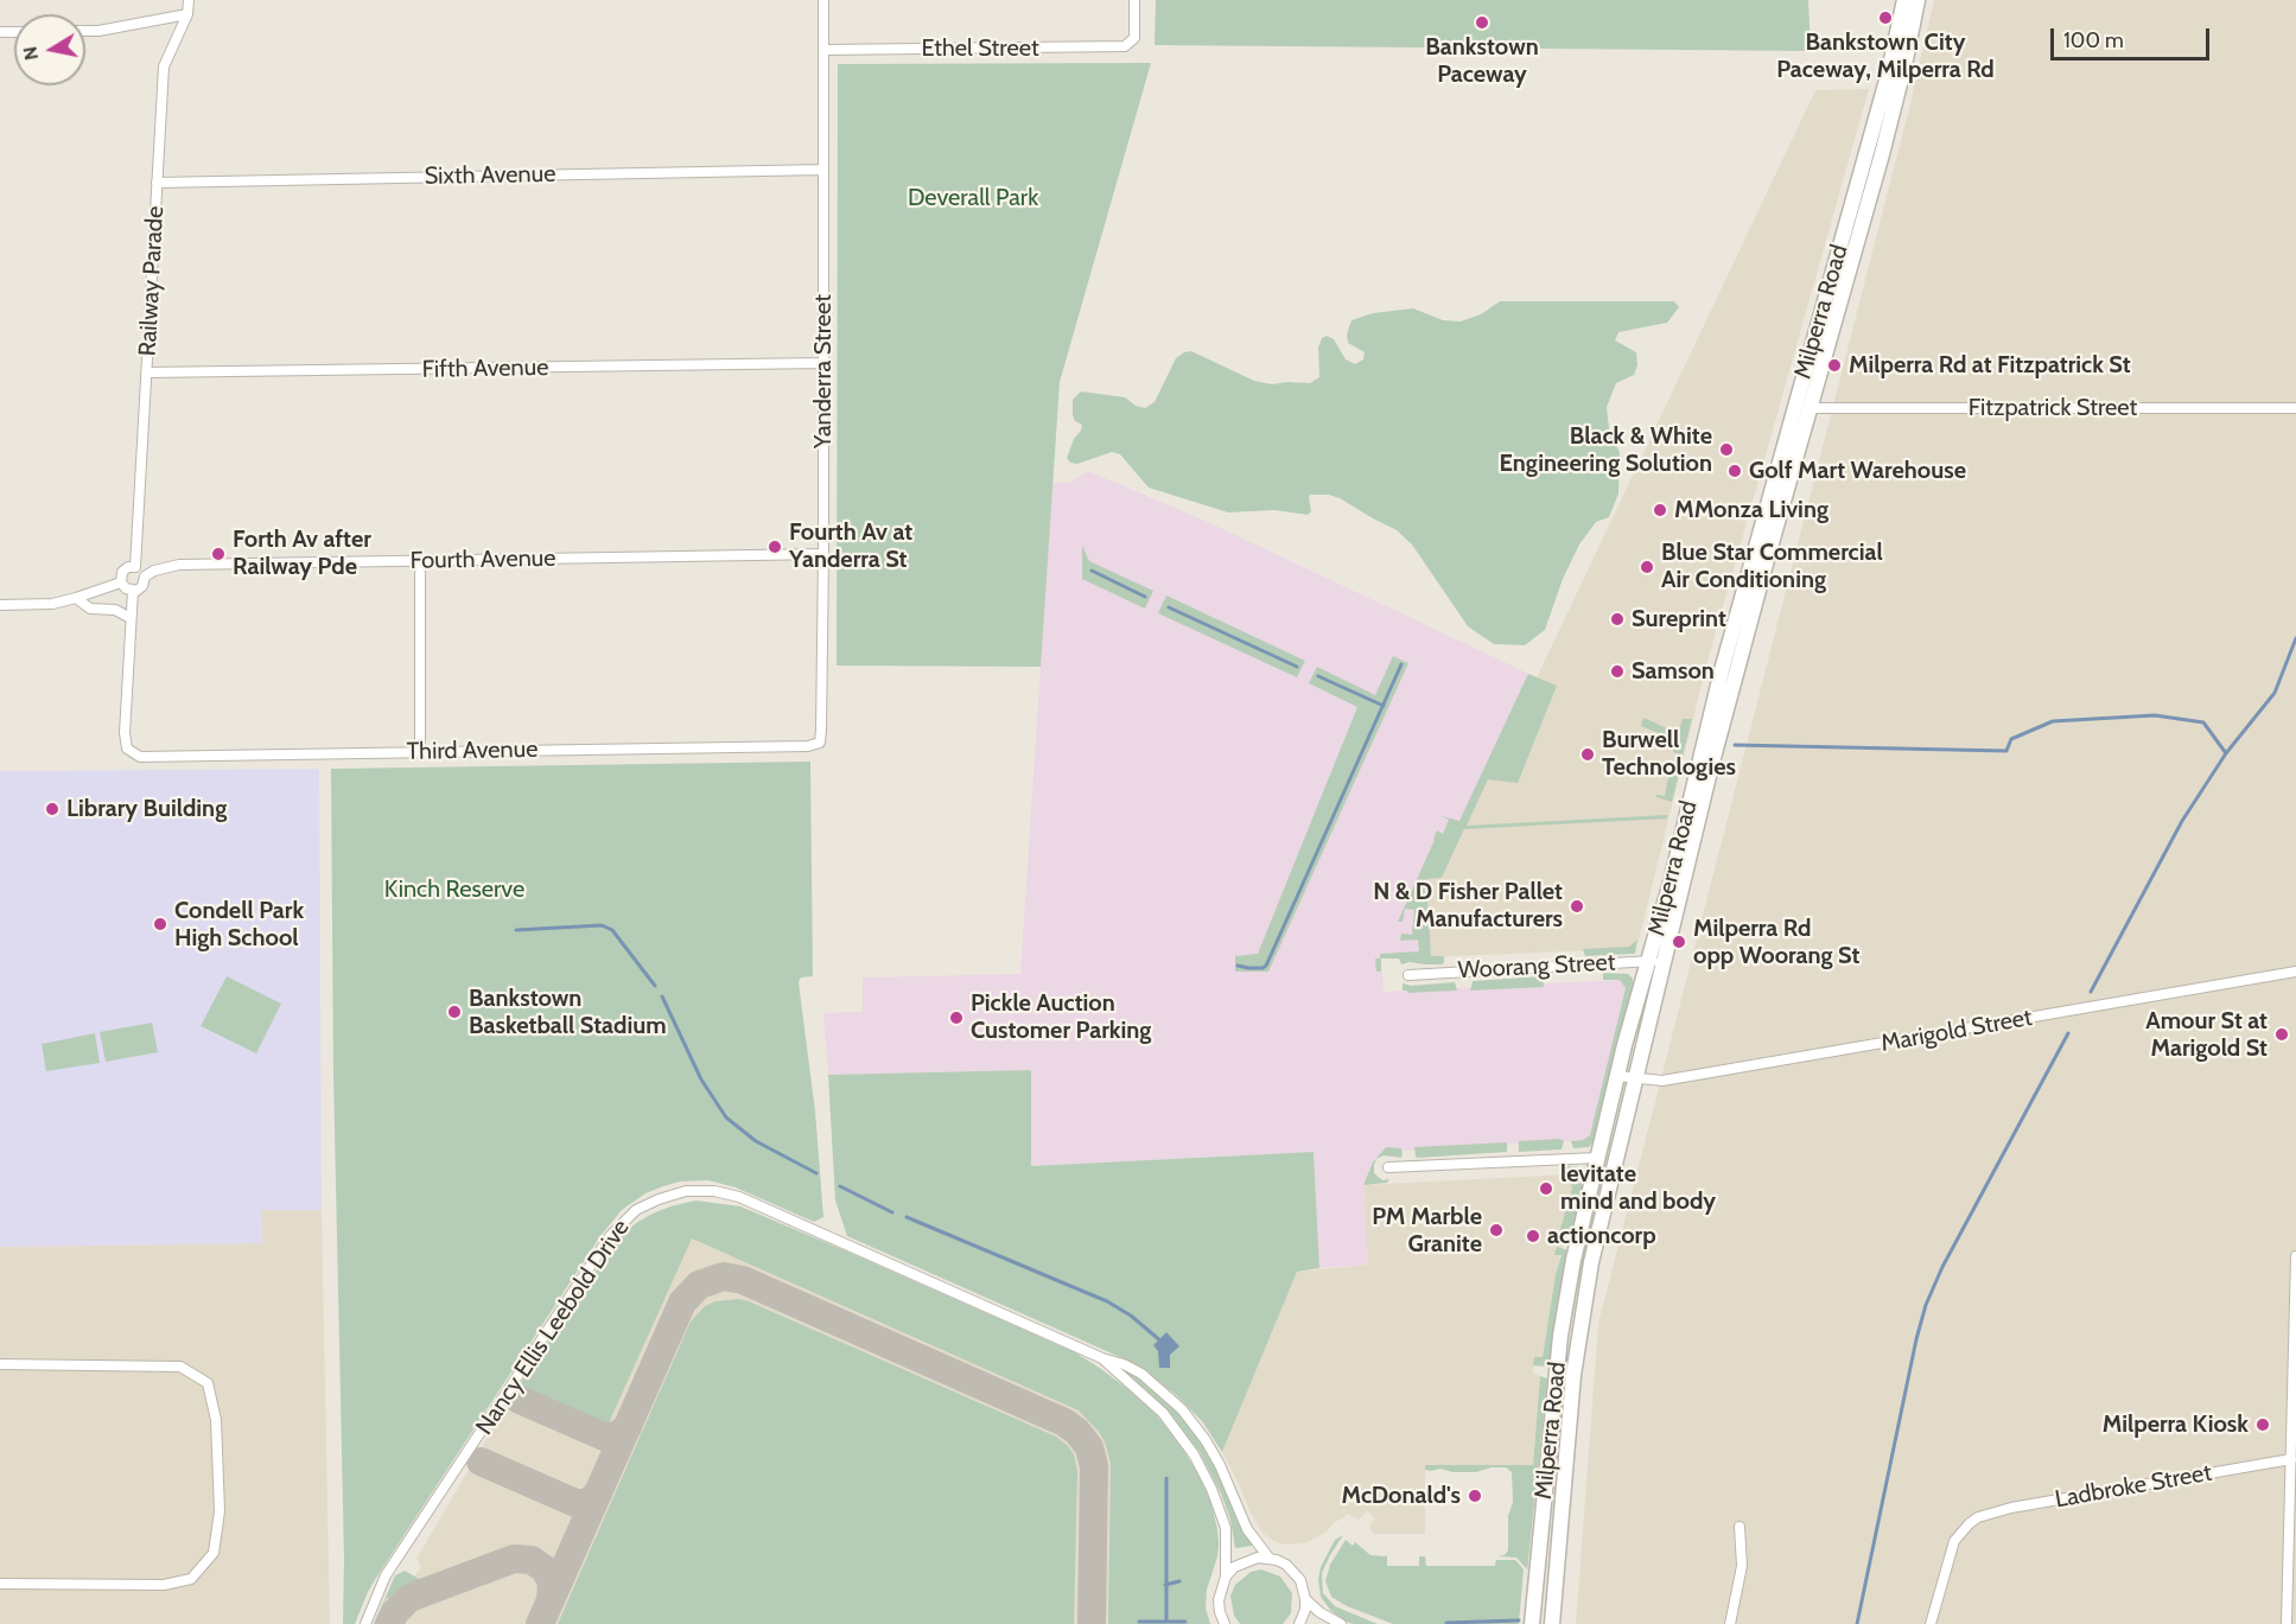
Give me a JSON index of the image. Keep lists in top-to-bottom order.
{
  "streets": {
    "highway": ["Milperra Road"],
    "street": [
      "Ethel Street",
      "Sixth Avenue",
      "Railway Parade",
      "Fifth Avenue",
      "Yanderra Street",
      "Fitzpatrick Street",
      "Fourth Avenue",
      "Third Avenue",
      "Woorang Street",
      "Marigold Street",
      "Nancy Ellis Leebold Drive",
      "Ladbroke Street"
    ]
  },
  "crossings": [
    ["Ethel Street", "Yanderra Street"],
    ["Sixth Avenue", "Railway Parade"],
    ["Sixth Avenue", "Yanderra Street"],
    ["Railway Parade", "Fifth Avenue"],
    ["Railway Parade", "Fourth Avenue"],
    ["Milperra Road", "Fitzpatrick Street"],
    ["Milperra Road", "Woorang Street"],
    ["Milperra Road", "Marigold Street"],
    ["Fifth Avenue", "Yanderra Street"],
    ["Yanderra Street", "Fourth Avenue"],
    ["Yanderra Street", "Third Avenue"]
  ],
  "parks": ["Deverall Park", "Kinch Reserve"],
  "places": [
    "Bankstown City Paceway, Milperra Rd",
    "Bankstown Paceway",
    "Milperra Rd at Fitzpatrick St",
    "Black & White Engineering Solution",
    "Golf Mart Warehouse",
    "MMonza Living",
    "Fourth Av at Yanderra St",
    "Forth Av after Railway Pde",
    "Blue Star Commercial Air Conditioning",
    "Sureprint",
    "Samson",
    "Burwell Technologies",
    "Library Building",
    "N & D Fisher Pallet Manufacturers",
    "Condell Park High School",
    "Milperra Rd opp Woorang St",
    "Bankstown Basketball Stadium",
    "Pickle Auction Customer Parking",
    "Amour St at Marigold St",
    "levitate mind and body",
    "PM Marble Granite",
    "actioncorp",
    "Milperra Kiosk",
    "McDonald's"
  ],
  "scale_bar": "100 m",
  "north": "left"
}
